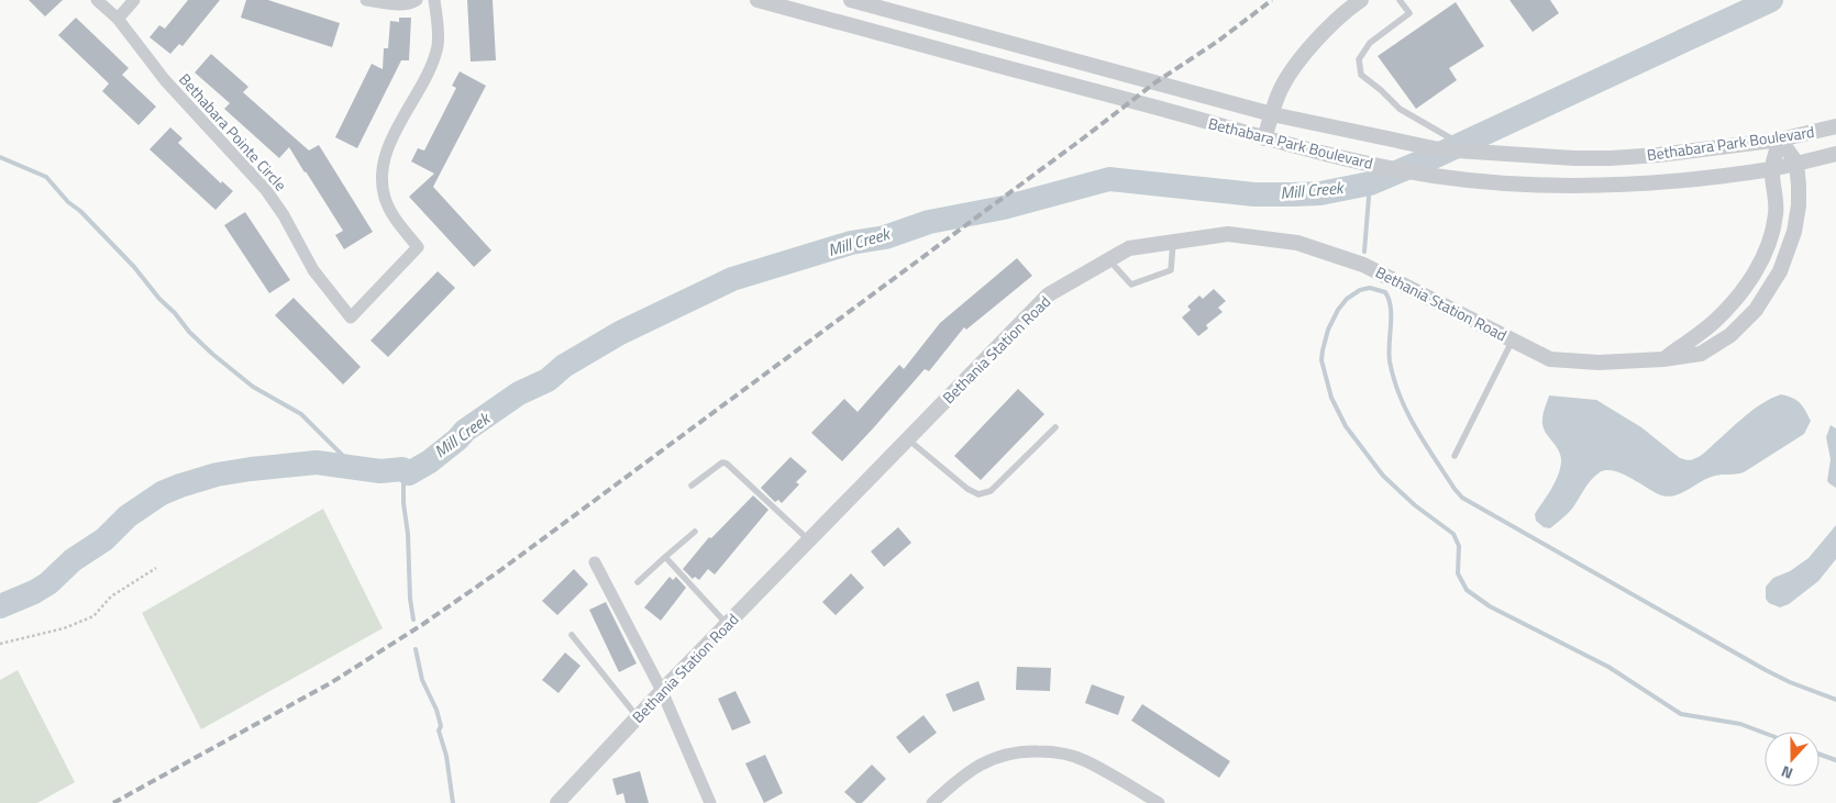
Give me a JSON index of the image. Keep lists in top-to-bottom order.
{
  "streets": {
    "street": ["Bethabara Pointe Circle", "Bethabara Park Boulevard", "Bethania Station Road"]
  },
  "crossings": [
    ["Bethabara Park Boulevard", "Bethania Station Road"]
  ],
  "water": ["Mill Creek"],
  "north": "bottom"
}
